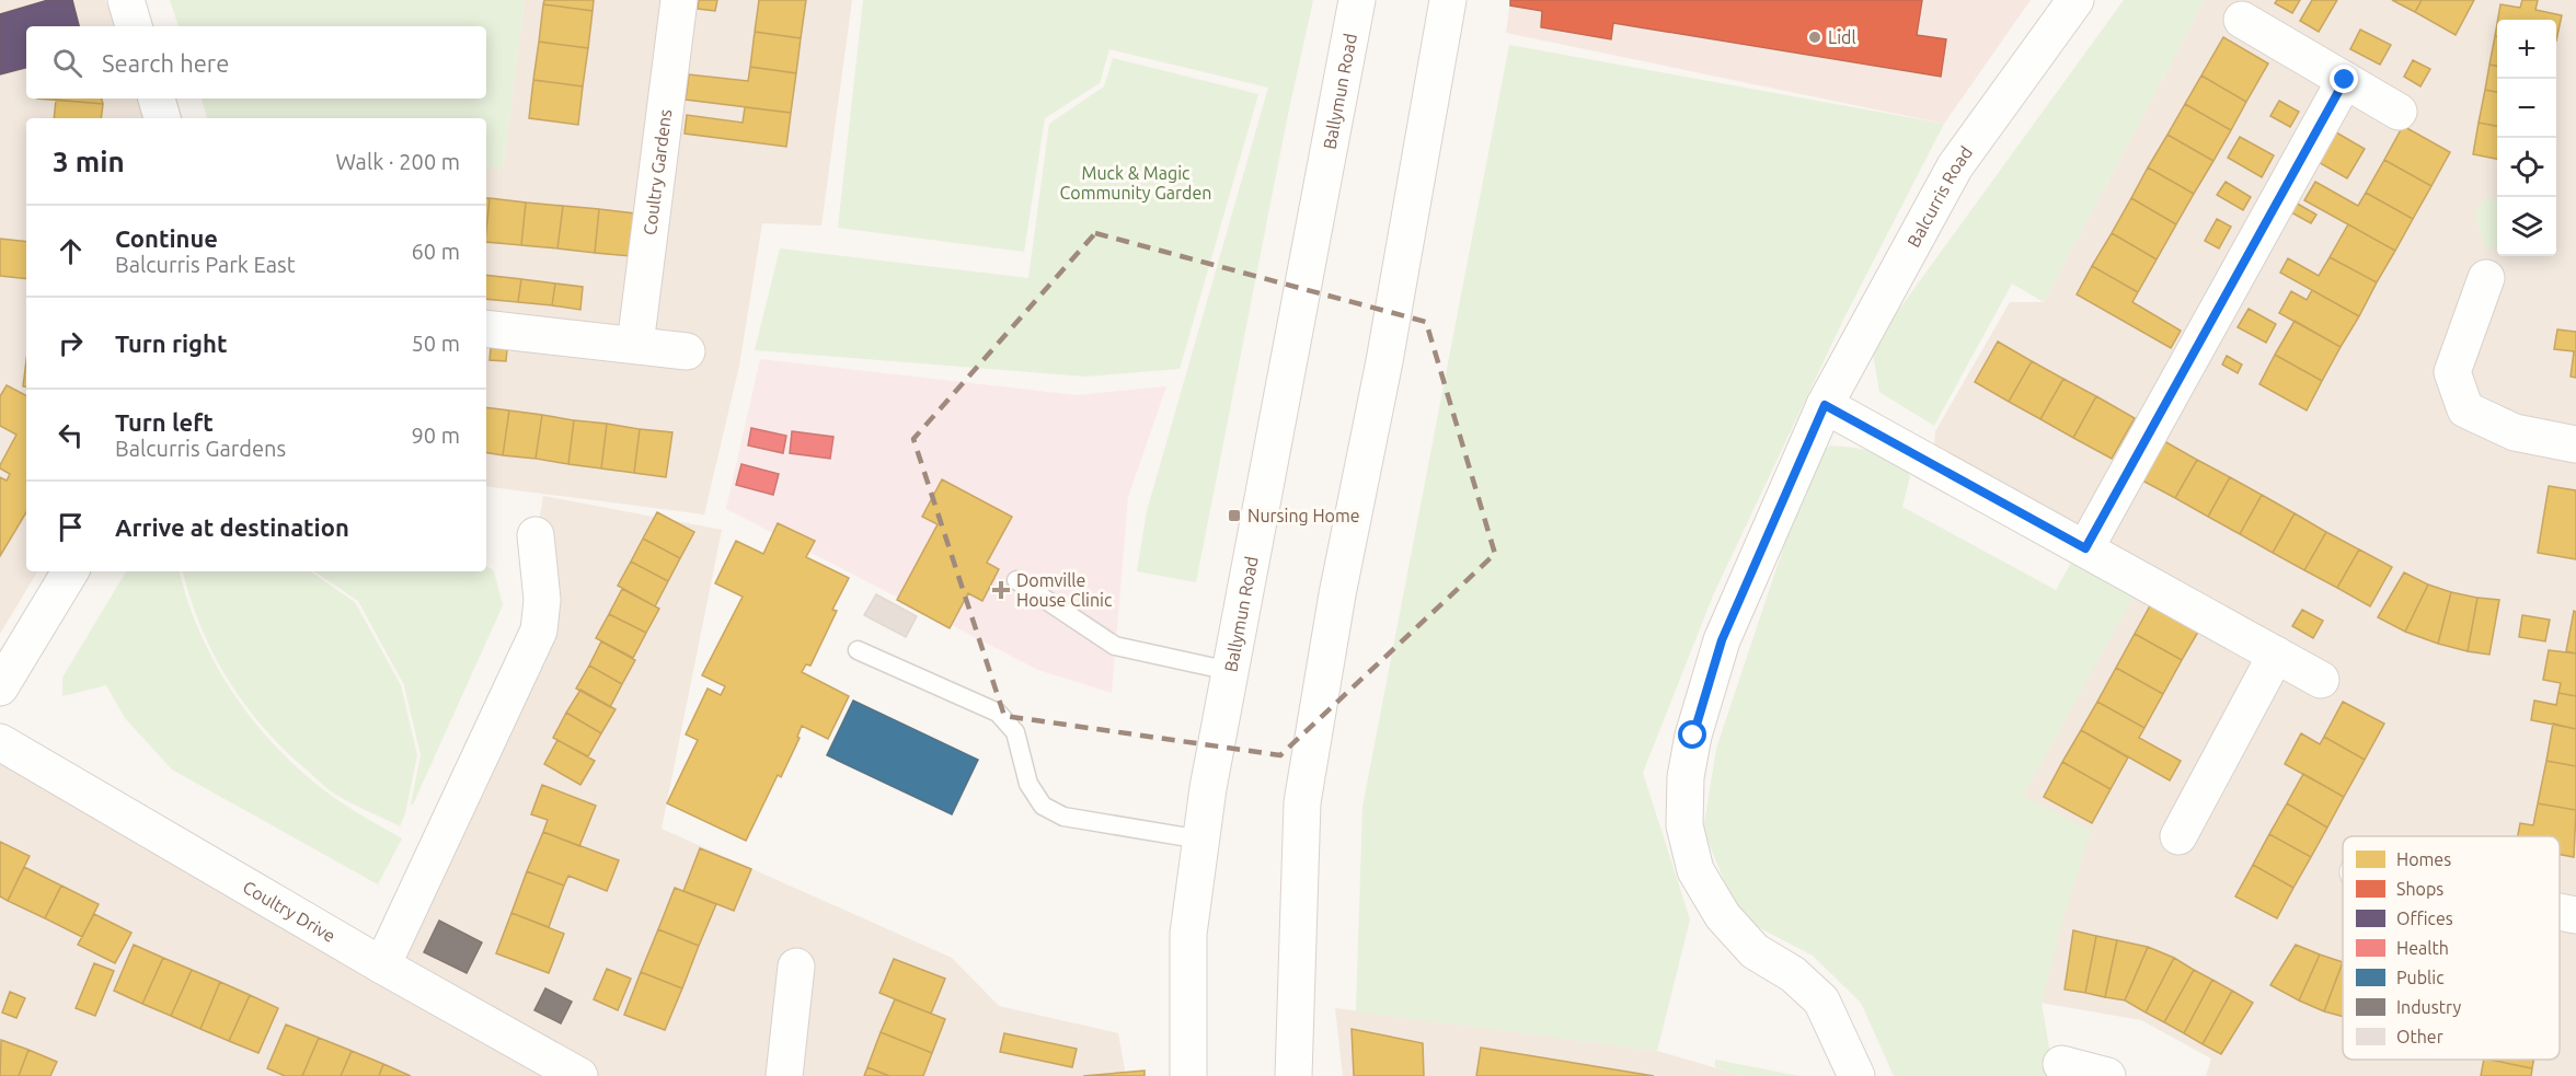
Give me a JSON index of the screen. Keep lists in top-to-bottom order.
{
  "streets": {
    "street": [
      "Ballymun Road",
      "Coultry Gardens",
      "Balcurris Road",
      "Coultry Drive"
    ]
  },
  "parks": ["Muck & Magic Community Garden"],
  "places": {
    "other": ["Lidl"],
    "transit": ["Nursing Home"],
    "health": ["Domville House Clinic"]
  },
  "legend": [
    "Homes",
    "Shops",
    "Offices",
    "Health",
    "Public",
    "Industry",
    "Other"
  ],
  "page": {
    "map_buttons": ["+", "−"],
    "search": "Search here",
    "heading": ["3 min", "Walk · 200 m"],
    "list": [
      ["Continue", "Balcurris Park East", "60 m"],
      ["Turn right", "50 m"],
      ["Turn left", "Balcurris Gardens", "90 m"],
      "Arrive at destination"
    ]
  }
}
